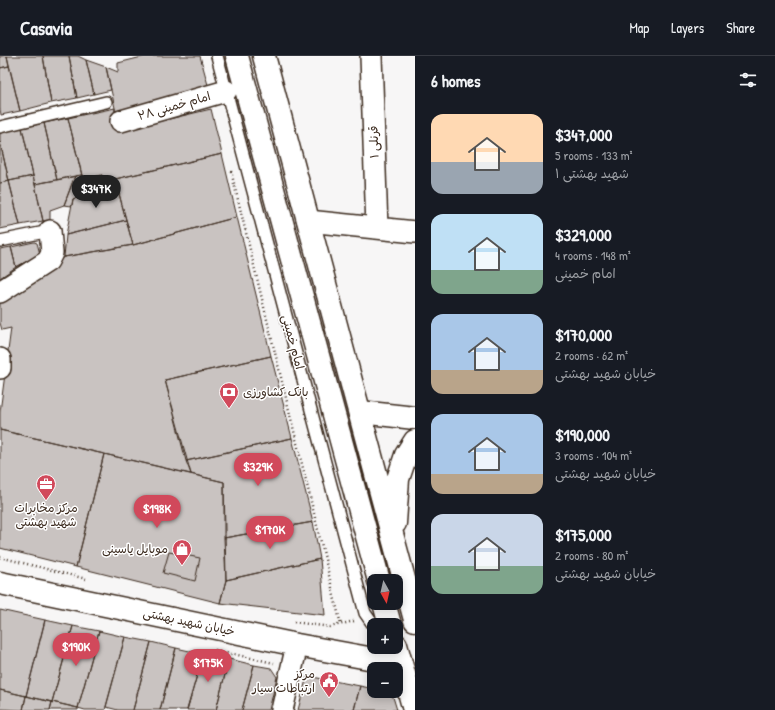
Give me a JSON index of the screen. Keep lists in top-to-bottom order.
{
  "streets": {
    "main road": ["امام خمینی", "خیابان شهید بهشتی"],
    "street": ["امام خمینی ۲۸", "قرنلی ۱"]
  },
  "crossings": [
    ["امام خمینی ۲۸", "امام خمینی"]
  ],
  "places": {
    "bank": ["بانک کشاورزی"],
    "office": ["مرکز مخابرات شهید بهشتی"],
    "shop": ["موبایل یاسینی"],
    "public building": ["مرکز ارتباطات سیار"]
  },
  "north": "bottom",
  "page": {
    "header": "Casavia",
    "nav": ["Map", "Layers", "Share"],
    "heading": "6 homes",
    "list": [
      {
        "name": "$347,000",
        "note": "5 rooms · 133 m² · شهید بهشتی ۱"
      },
      {
        "name": "$329,000",
        "note": "4 rooms · 148 m² · امام خمینی"
      },
      {
        "name": "$170,000",
        "note": "2 rooms · 62 m² · خیابان شهید بهشتی"
      },
      {
        "name": "$190,000",
        "note": "3 rooms · 104 m² · خیابان شهید بهشتی"
      },
      {
        "name": "$175,000",
        "note": "2 rooms · 80 m² · خیابان شهید بهشتی"
      }
    ],
    "price": [
      "$347K",
      "$329K",
      "$198K",
      "$170K",
      "$190K",
      "$175K"
    ],
    "map_buttons": ["+", "−"]
  }
}
